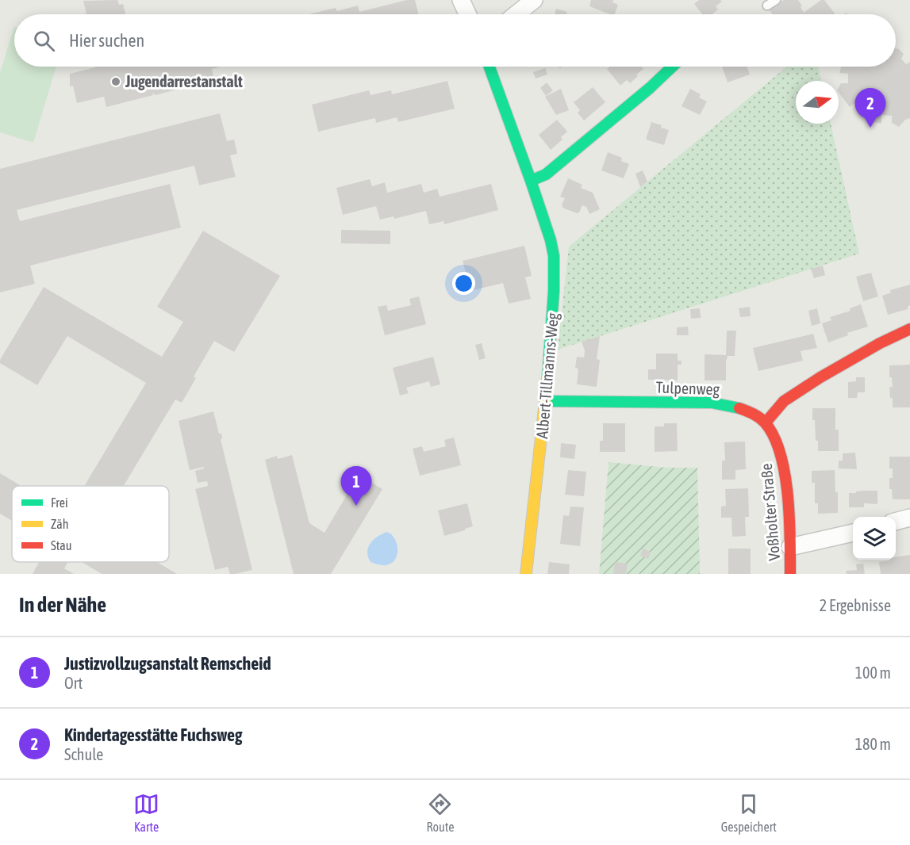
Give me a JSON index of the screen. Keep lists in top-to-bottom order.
{
  "streets": {
    "street": ["Albert-Tillmanns-Weg", "Tulpenweg", "Voßholter Straße"]
  },
  "crossings": [
    ["Albert-Tillmanns-Weg", "Tulpenweg"],
    ["Tulpenweg", "Voßholter Straße"]
  ],
  "places": ["Jugendarrestanstalt"],
  "legend": ["Frei", "Zäh", "Stau"],
  "north": "right",
  "page": {
    "search": "Hier suchen",
    "pins": ["2", "1"],
    "heading": ["In der Nähe", "2 Ergebnisse"],
    "list": [
      {
        "mark": "1",
        "name": "Justizvollzugsanstalt Remscheid",
        "note": "Ort",
        "value": "100 m"
      },
      {
        "mark": "2",
        "name": "Kindertagesstätte Fuchsweg",
        "note": "Schule",
        "value": "180 m"
      }
    ],
    "nav": ["Karte", "Route", "Gespeichert"]
  }
}
